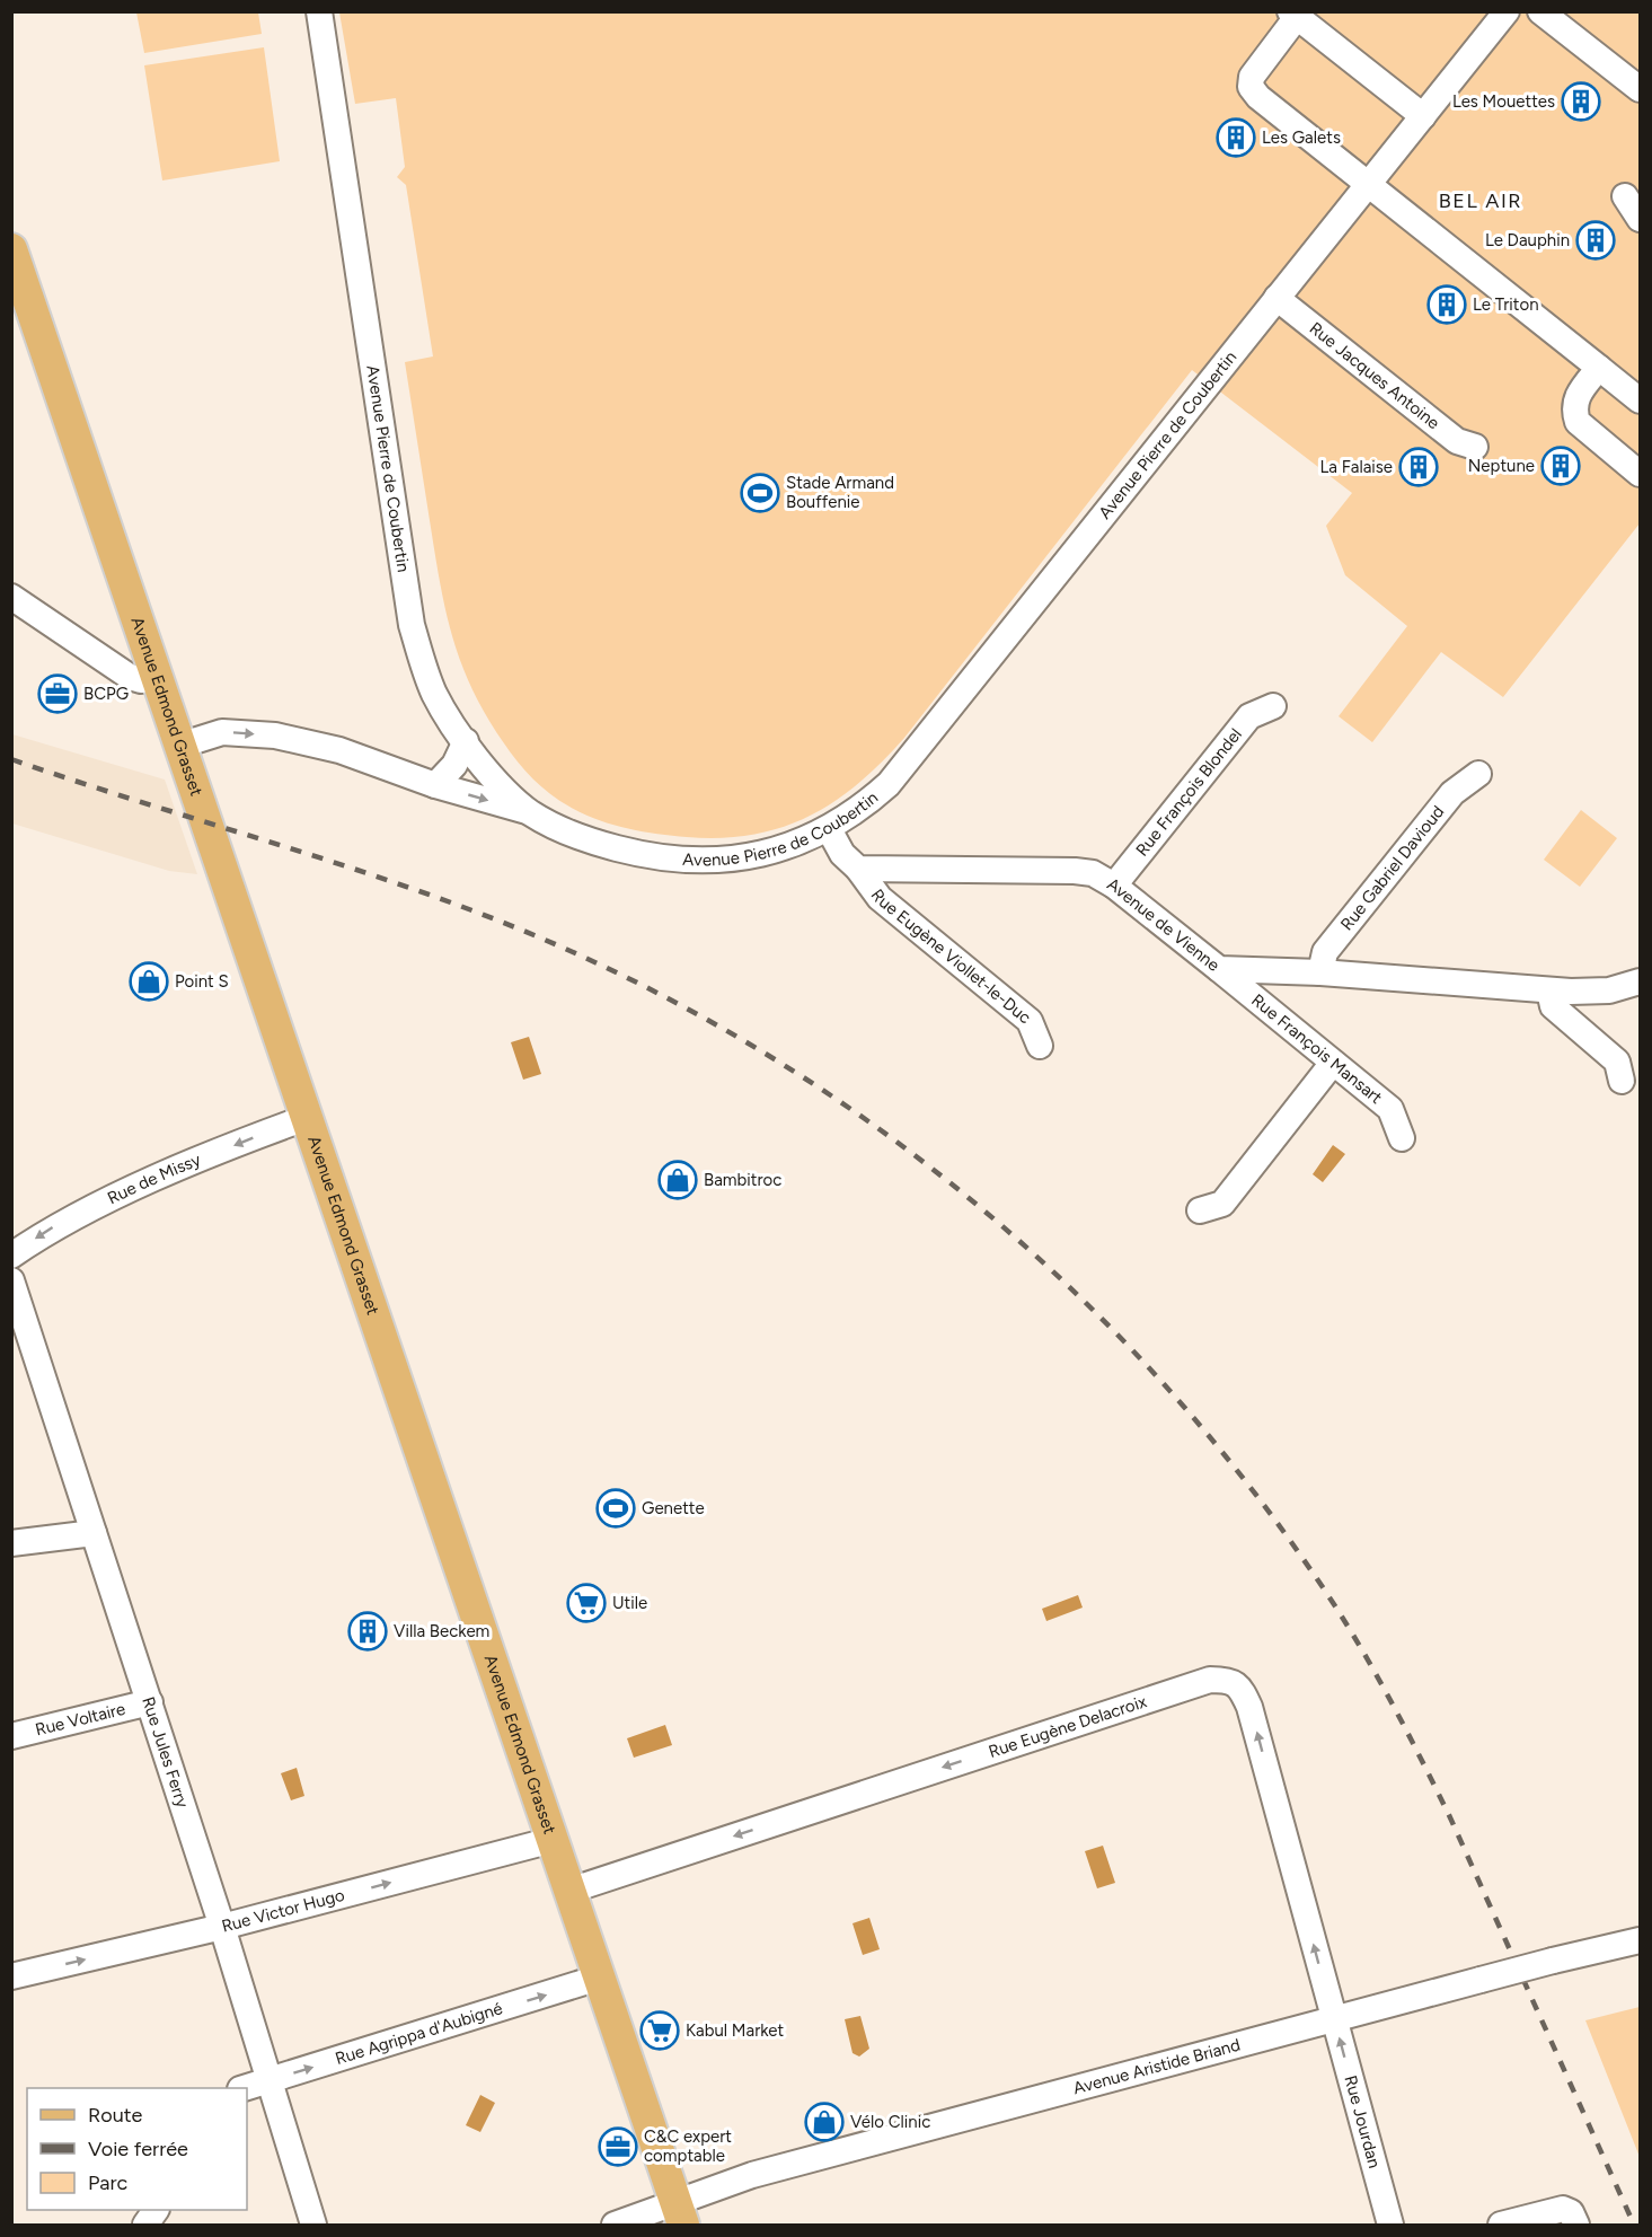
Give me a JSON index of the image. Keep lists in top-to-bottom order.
{
  "streets": {
    "main road": ["Avenue Edmond Grasset"],
    "street": [
      "Rue Jacques Antoine",
      "Avenue Pierre de Coubertin",
      "Rue François Blondel",
      "Rue Gabriel Davioud",
      "Avenue de Vienne",
      "Rue Eugène Viollet-le-Duc",
      "Rue François Mansart",
      "Rue de Missy",
      "Rue Voltaire",
      "Rue Eugène Delacroix",
      "Rue Jules Ferry",
      "Rue Victor Hugo",
      "Rue Agrippa d'Aubigné",
      "Avenue Aristide Briand",
      "Rue Jourdan"
    ]
  },
  "crossings": [
    ["Rue Jacques Antoine", "Avenue Pierre de Coubertin"],
    ["Avenue Edmond Grasset", "Rue de Missy"],
    ["Avenue Edmond Grasset", "Rue Eugène Delacroix"],
    ["Avenue Edmond Grasset", "Rue Victor Hugo"],
    ["Avenue Edmond Grasset", "Rue Agrippa d'Aubigné"],
    ["Avenue Edmond Grasset", "Avenue Aristide Briand"],
    ["Rue François Blondel", "Avenue de Vienne"],
    ["Rue Gabriel Davioud", "Avenue de Vienne"],
    ["Avenue de Vienne", "Rue Eugène Viollet-le-Duc"],
    ["Avenue de Vienne", "Rue François Mansart"],
    ["Rue Voltaire", "Rue Jules Ferry"],
    ["Rue Eugène Delacroix", "Avenue Aristide Briand"],
    ["Rue Eugène Delacroix", "Rue Jourdan"],
    ["Rue Jules Ferry", "Rue Victor Hugo"],
    ["Rue Jules Ferry", "Rue Agrippa d'Aubigné"],
    ["Avenue Aristide Briand", "Rue Jourdan"]
  ],
  "one_way": [
    "Rue de Missy",
    "Rue Victor Hugo",
    "Rue Agrippa d'Aubigné",
    "Rue Jourdan"
  ],
  "districts": ["BEL AIR"],
  "places": {
    "building": [
      "Les Mouettes",
      "Les Galets",
      "Le Dauphin",
      "Le Triton",
      "Neptune",
      "La Falaise",
      "Villa Beckem"
    ],
    "sports": ["Stade Armand Bouffenie", "Genette"],
    "office": ["BCPG", "C&C expert comptable"],
    "shop": ["Point S", "Bambitroc", "Vélo Clinic"],
    "supermarket": ["Utile", "Kabul Market"]
  },
  "legend": ["Route", "Voie ferrée", "Parc"]
}
